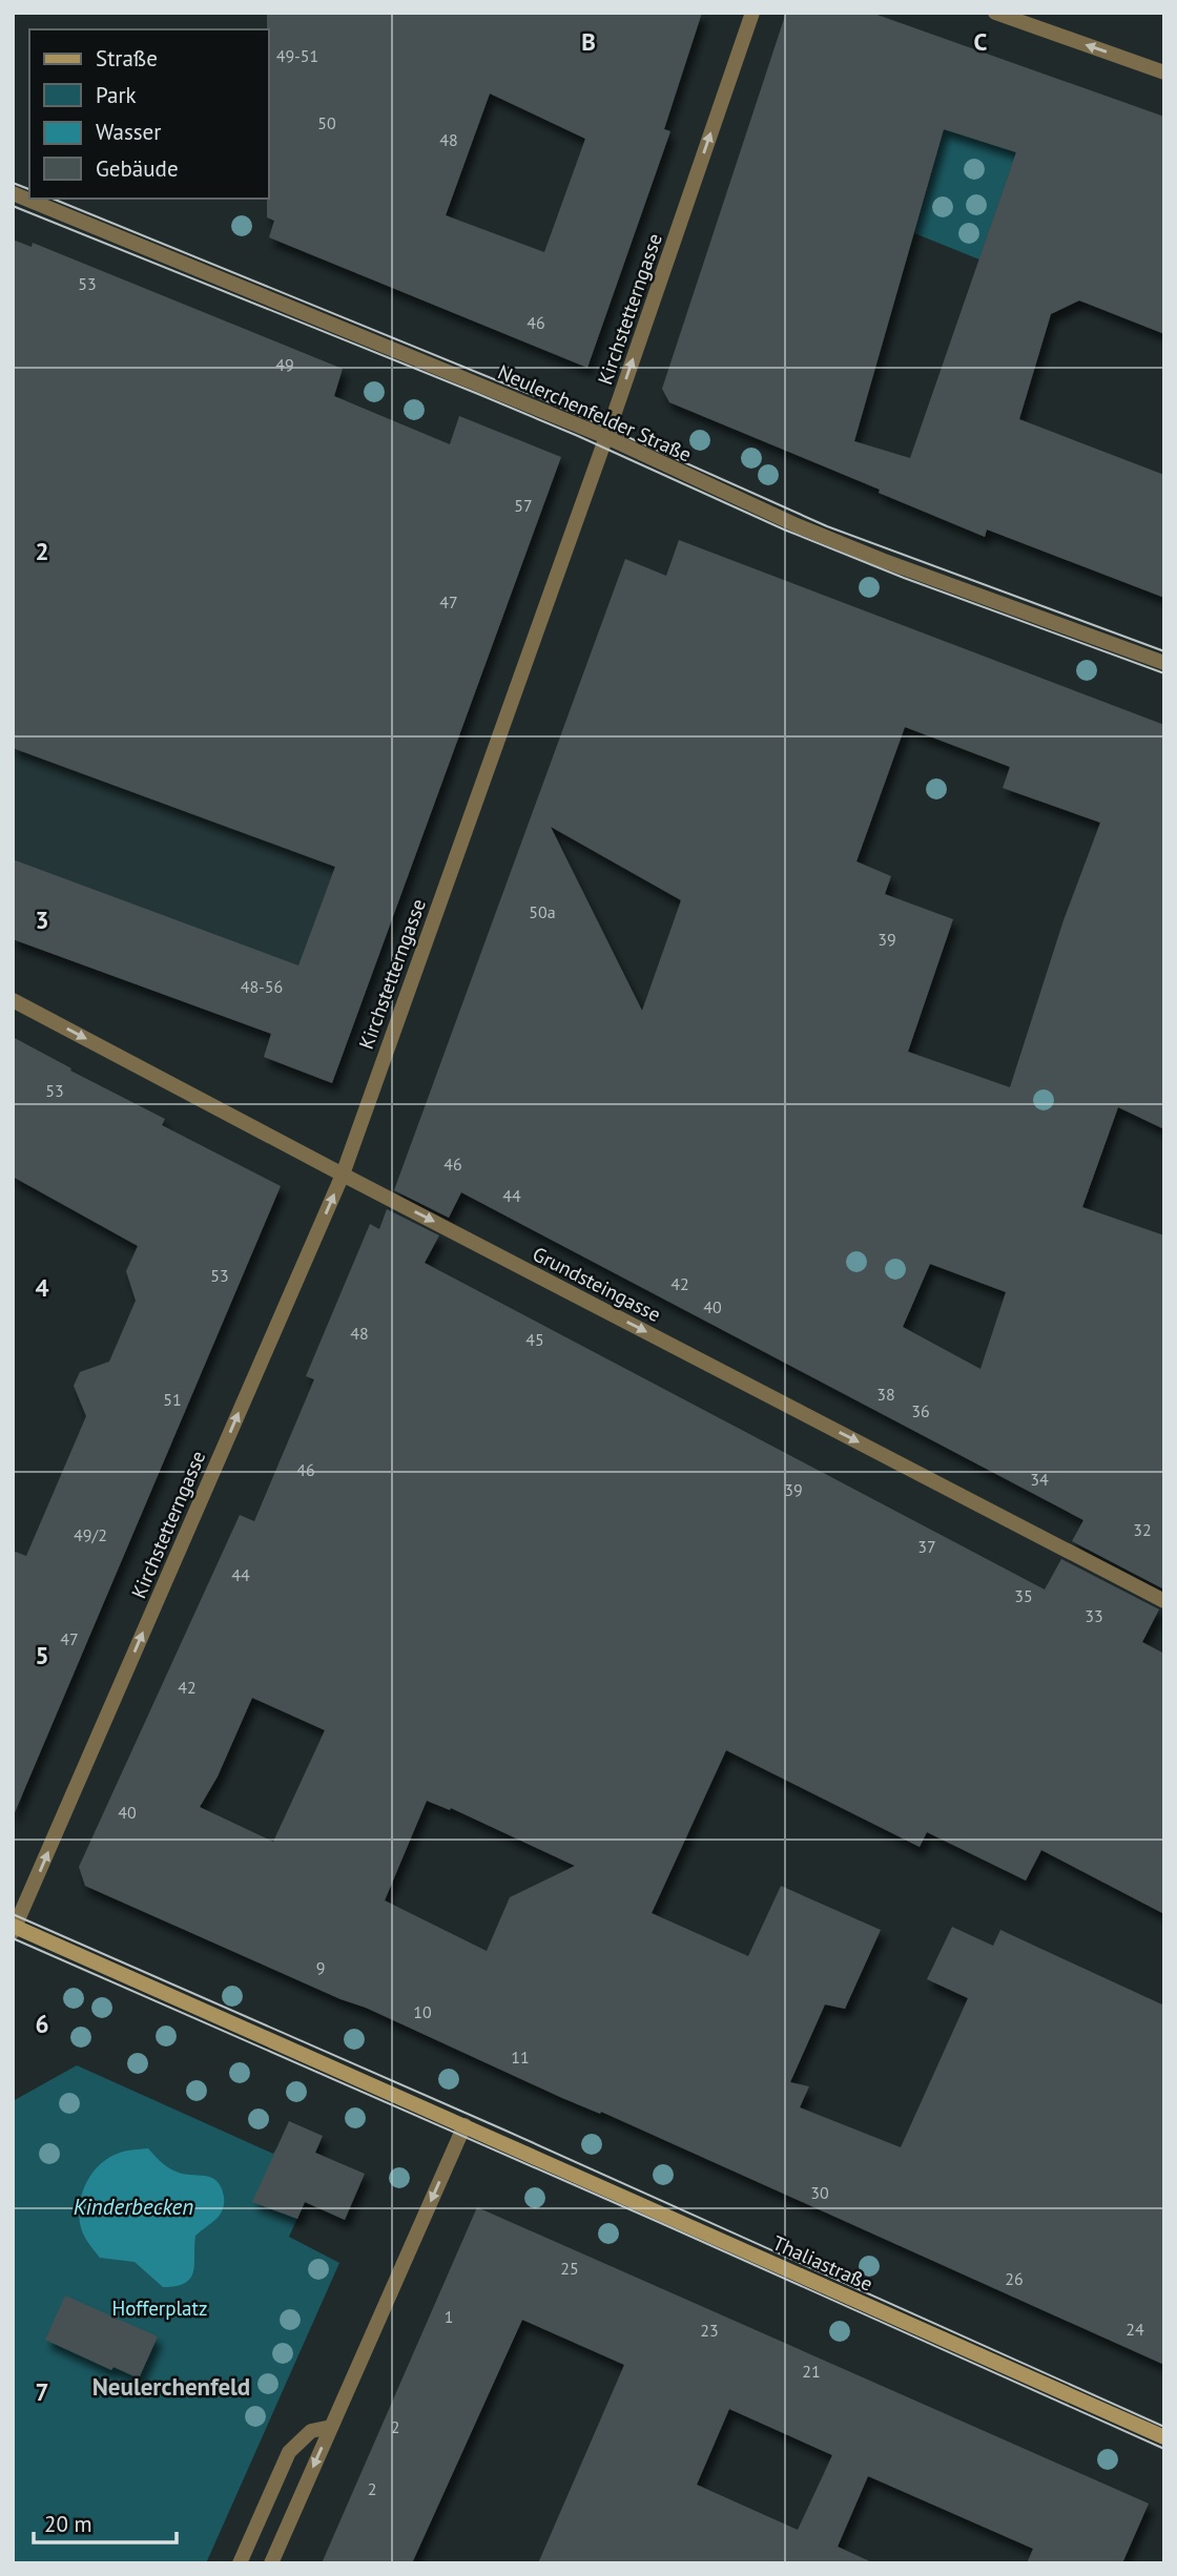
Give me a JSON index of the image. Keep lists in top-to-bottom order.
{
  "streets": {
    "main road": ["Thaliastraße"],
    "street": ["Kirchstetterngasse", "Neulerchenfelder Straße", "Grundsteingasse"]
  },
  "crossings": [
    ["Kirchstetterngasse", "Neulerchenfelder Straße"],
    ["Kirchstetterngasse", "Grundsteingasse"]
  ],
  "one_way": ["Kirchstetterngasse", "Grundsteingasse"],
  "districts": ["Neulerchenfeld"],
  "water": ["Kinderbecken"],
  "parks": ["Hofferplatz"],
  "house_numbers": [
    "49-51",
    "50",
    "48",
    "53",
    "46",
    "49",
    "57",
    "47",
    "50a",
    "39",
    "48-56",
    "53",
    "46",
    "44",
    "53",
    "42",
    "40",
    "48",
    "45",
    "38",
    "51",
    "36",
    "46",
    "34",
    "39",
    "32",
    "49/2",
    "37",
    "44",
    "35",
    "33",
    "47",
    "42",
    "40",
    "9",
    "10",
    "11",
    "30",
    "25",
    "26",
    "1",
    "24",
    "23",
    "21",
    "2",
    "2"
  ],
  "legend": [
    "Straße",
    "Park",
    "Wasser",
    "Gebäude"
  ],
  "scale_bar": "20 m",
  "grid": {
    "columns": ["B", "C"],
    "rows": [
      "2",
      "3",
      "4",
      "5",
      "6",
      "7"
    ]
  }
}
